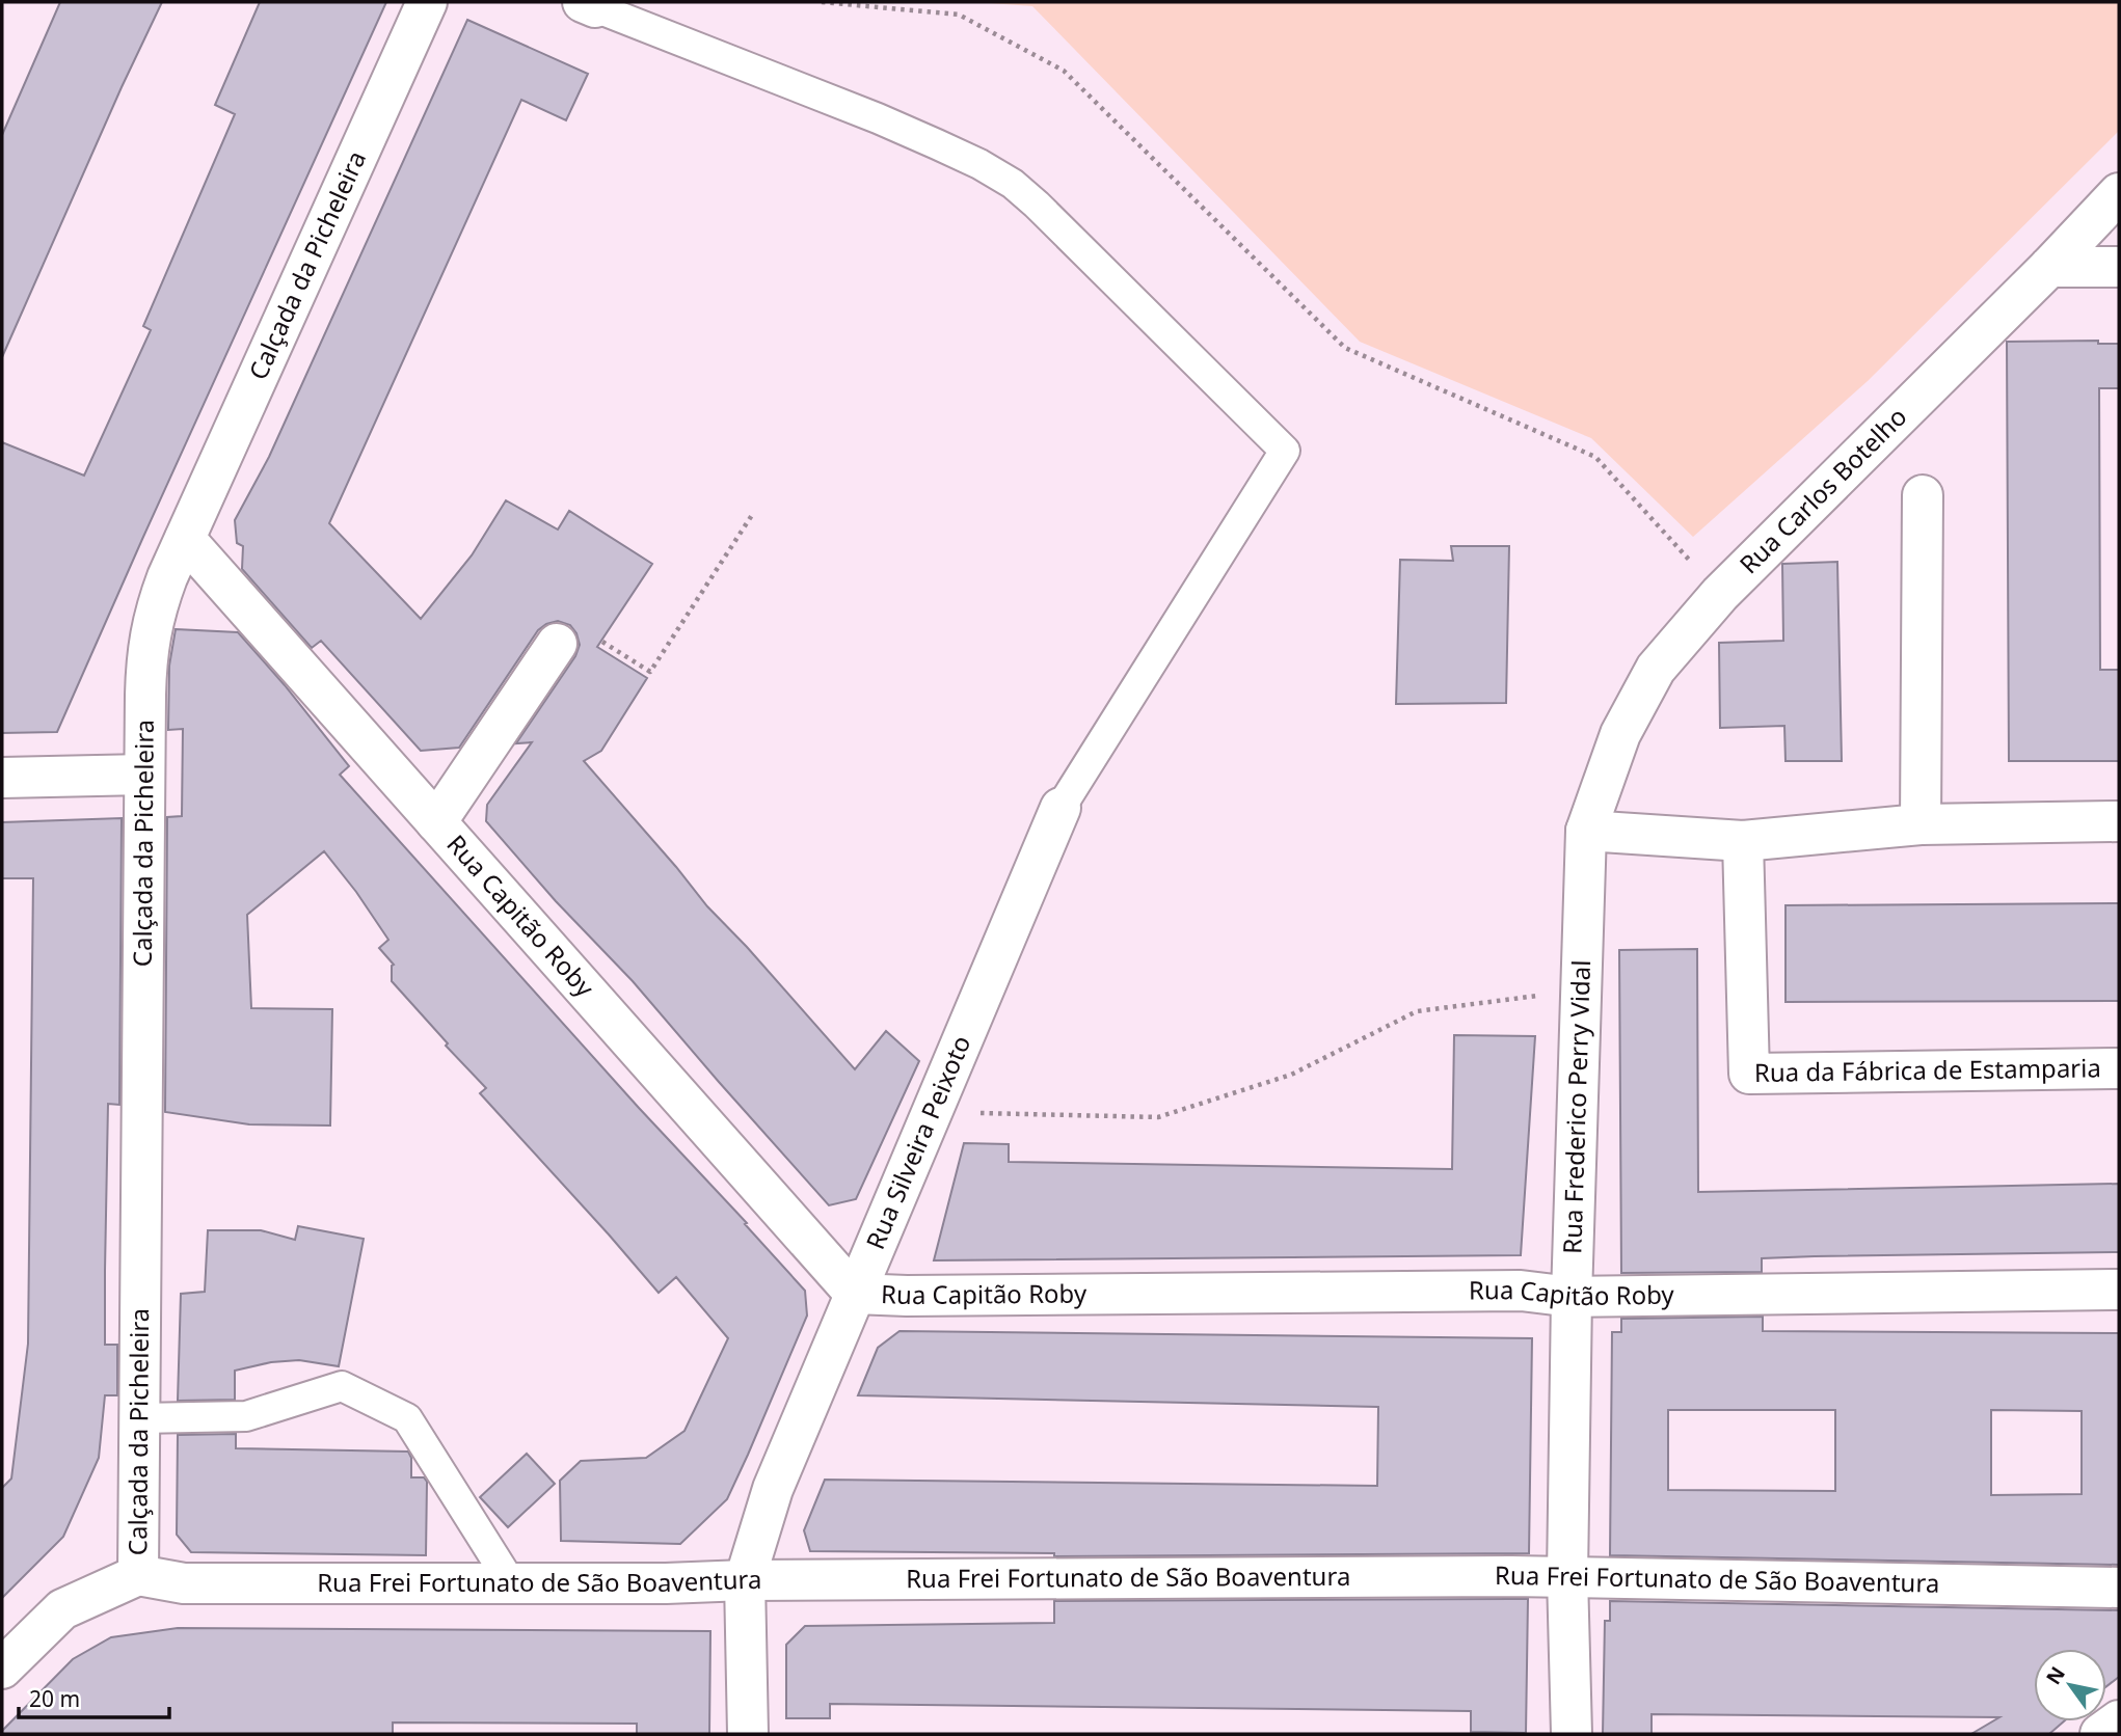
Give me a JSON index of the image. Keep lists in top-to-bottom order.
{
  "streets": {
    "street": [
      "Calçada da Picheleira",
      "Rua Carlos Botelho",
      "Rua Capitão Roby",
      "Rua da Fábrica de Estamparia",
      "Rua Frederico Perry Vidal",
      "Rua Silveira Peixoto",
      "Rua Frei Fortunato de São Boaventura"
    ]
  },
  "crossings": [
    ["Calçada da Picheleira", "Rua Capitão Roby"],
    ["Calçada da Picheleira", "Rua Frei Fortunato de São Boaventura"],
    ["Rua Carlos Botelho", "Rua Frederico Perry Vidal"],
    ["Rua Capitão Roby", "Rua Frederico Perry Vidal"],
    ["Rua Capitão Roby", "Rua Silveira Peixoto"],
    ["Rua Frederico Perry Vidal", "Rua Frei Fortunato de São Boaventura"],
    ["Rua Silveira Peixoto", "Rua Frei Fortunato de São Boaventura"]
  ],
  "scale_bar": "20 m",
  "north": "top left"
}
